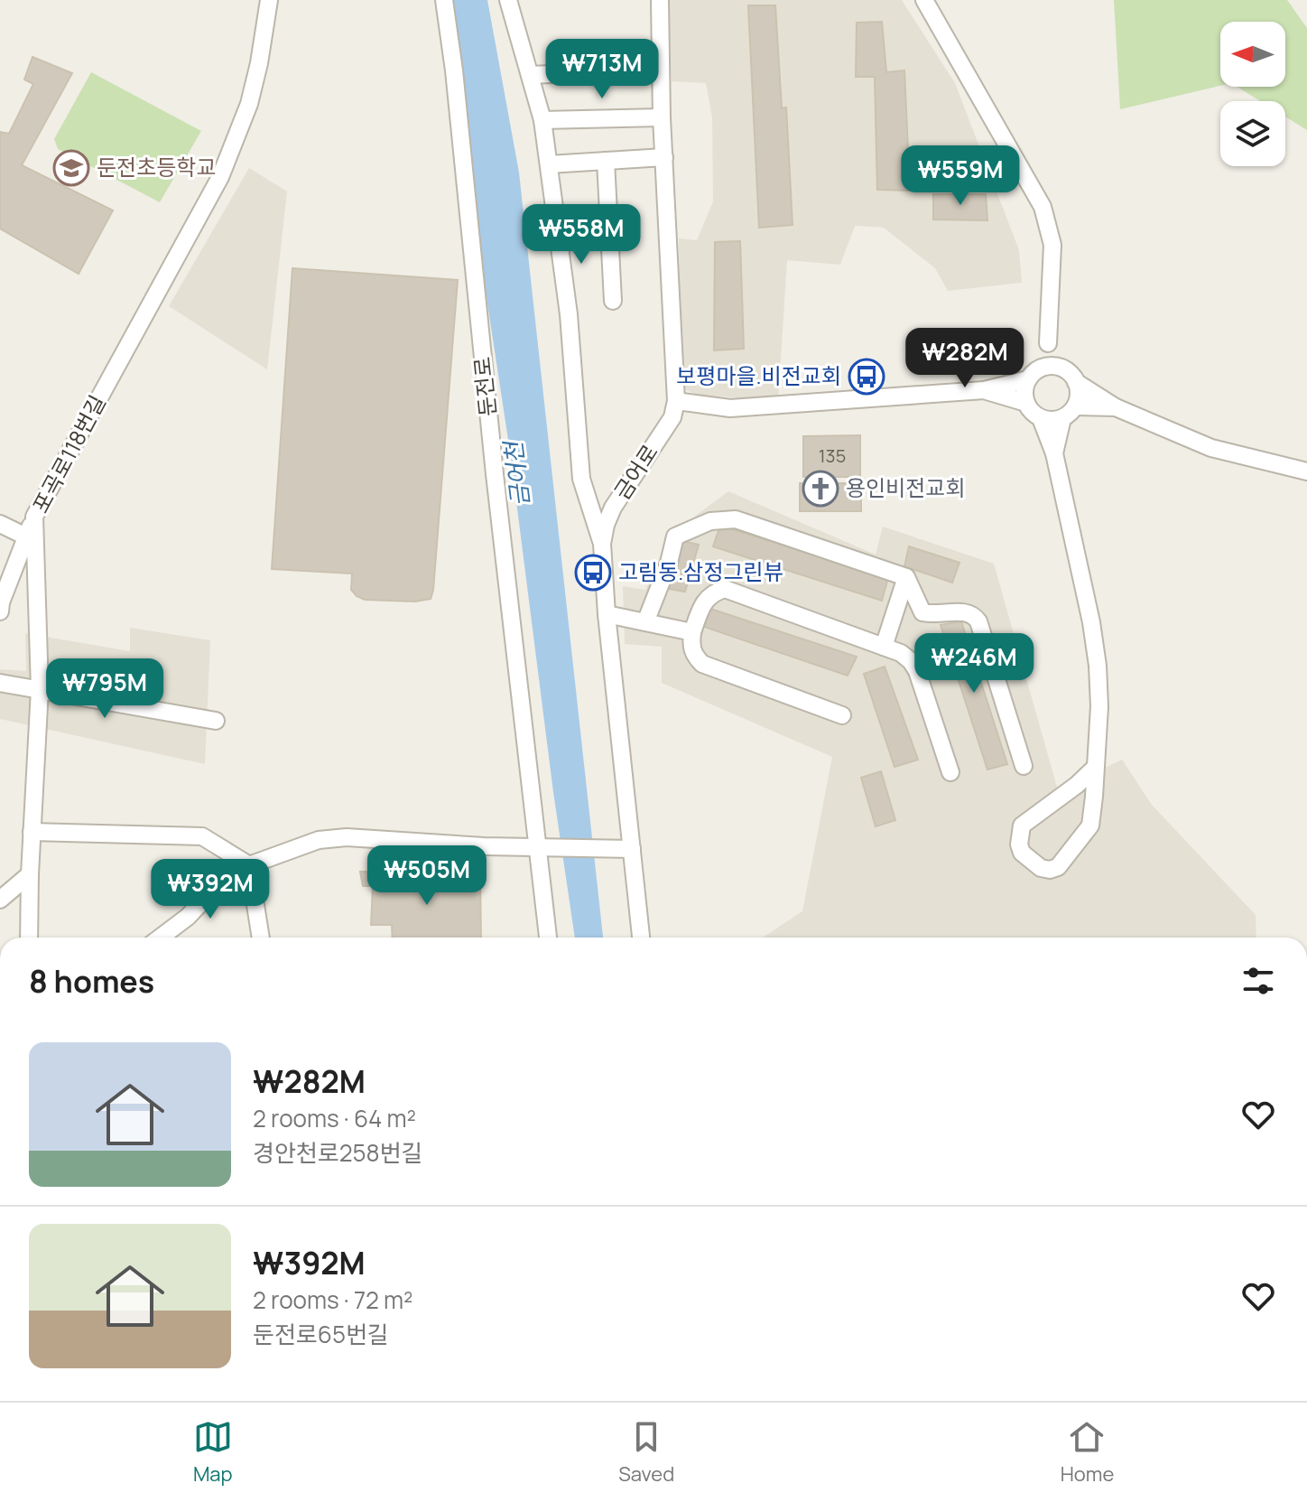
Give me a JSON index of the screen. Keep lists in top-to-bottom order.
{
  "streets": {
    "street": ["둔전로", "포곡로118번길", "금어로"]
  },
  "water": ["금어천"],
  "places": {
    "school or university": ["둔전초등학교"],
    "bus stop": ["보평마을.비전교회", "고림동.삼정그린뷰"],
    "church": ["용인비전교회"]
  },
  "house_numbers": ["135"],
  "north": "left",
  "page": {
    "price": [
      "₩713M",
      "₩559M",
      "₩558M",
      "₩282M",
      "₩246M",
      "₩795M",
      "₩505M",
      "₩392M"
    ],
    "heading": "8 homes",
    "list": [
      {
        "name": "₩282M",
        "note": "2 rooms · 64 m² · 경안천로258번길"
      },
      {
        "name": "₩392M",
        "note": "2 rooms · 72 m² · 둔전로65번길"
      }
    ],
    "tabs": ["Map", "Saved", "Home"]
  }
}
